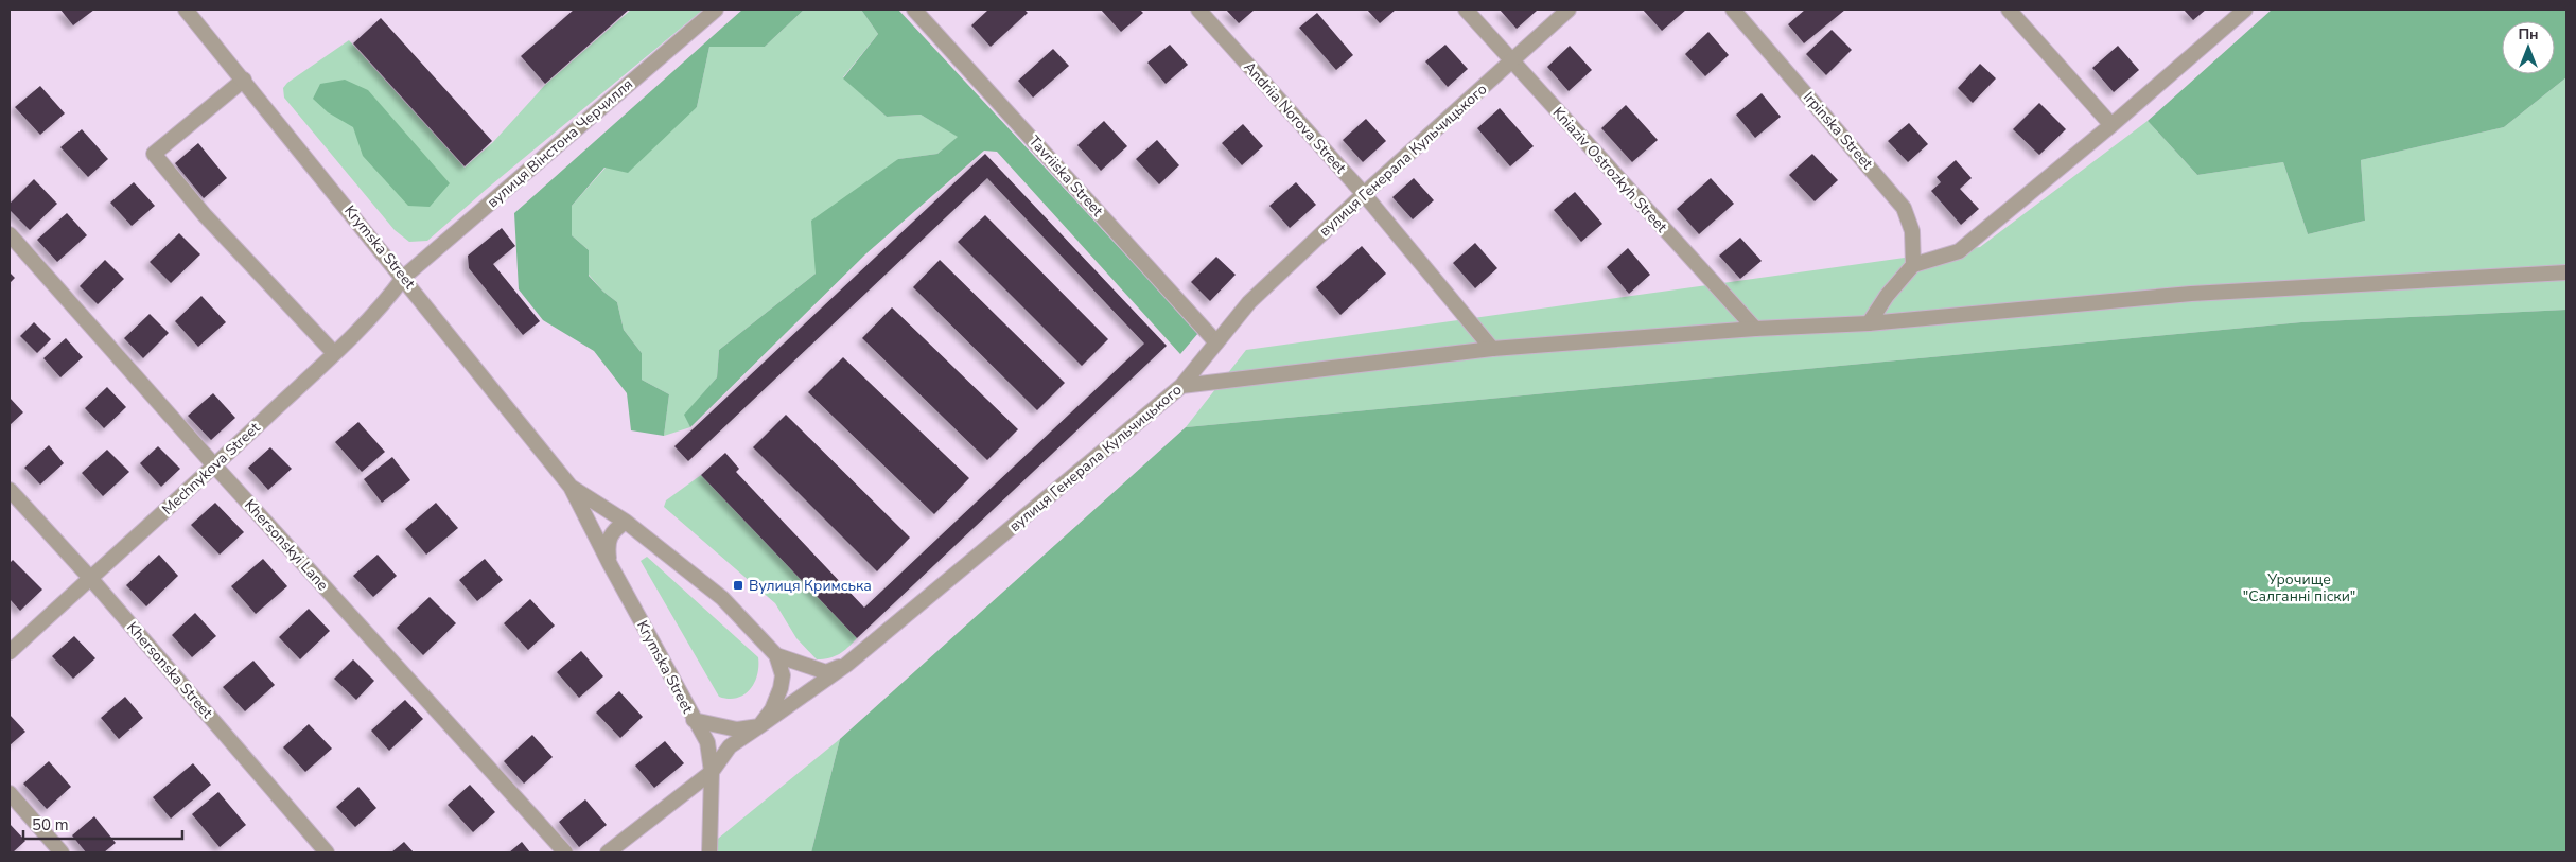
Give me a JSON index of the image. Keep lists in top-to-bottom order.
{
  "streets": {
    "street": [
      "Andriia Norova Street",
      "Irpinska Street",
      "вулиця Вінстона Черчилля",
      "вулиця Генерала Кульчицького",
      "Kniaziv Ostrozkyh Street",
      "Tavriiska Street",
      "Krymska Street",
      "Mechnykova Street",
      "Khersonskyi Lane",
      "Khersonska Street"
    ]
  },
  "crossings": [
    ["Andriia Norova Street", "вулиця Генерала Кульчицького"],
    ["вулиця Вінстона Черчилля", "Krymska Street"],
    ["вулиця Вінстона Черчилля", "Mechnykova Street"],
    ["вулиця Генерала Кульчицького", "Kniaziv Ostrozkyh Street"],
    ["вулиця Генерала Кульчицького", "Tavriiska Street"],
    ["вулиця Генерала Кульчицького", "Krymska Street"],
    ["Krymska Street", "Mechnykova Street"],
    ["Mechnykova Street", "Khersonskyi Lane"],
    ["Mechnykova Street", "Khersonska Street"]
  ],
  "parks": ["Урочище \"Салганні піски\""],
  "places": {
    "transit": ["Вулиця Кримська"]
  },
  "scale_bar": "50 m",
  "north": "top"
}
